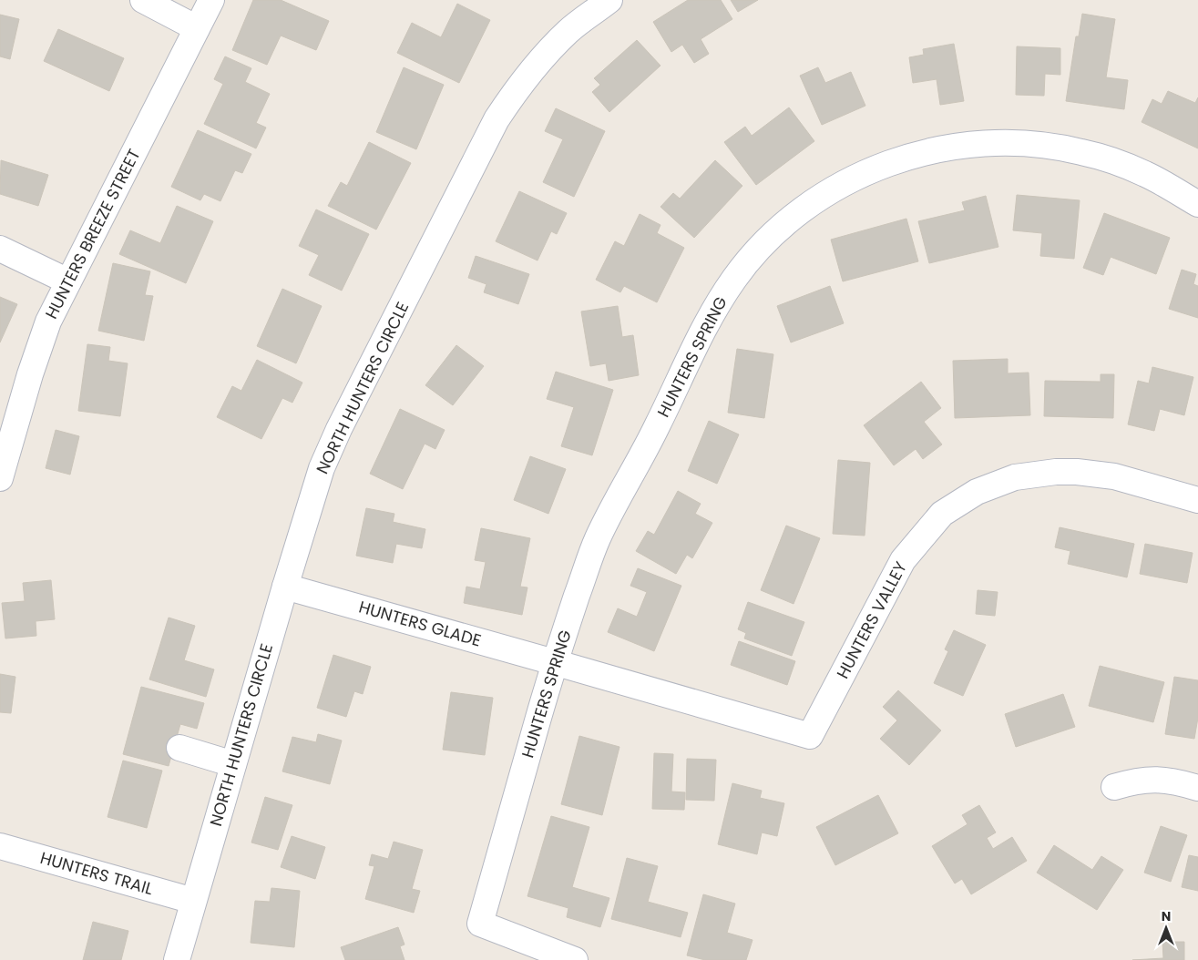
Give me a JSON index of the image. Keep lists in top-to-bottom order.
{
  "streets": {
    "street": [
      "HUNTERS BREEZE STREET",
      "HUNTERS SPRING",
      "NORTH HUNTERS CIRCLE",
      "HUNTERS VALLEY",
      "HUNTERS GLADE",
      "HUNTERS TRAIL"
    ]
  },
  "crossings": [
    ["HUNTERS SPRING", "HUNTERS VALLEY"],
    ["HUNTERS SPRING", "HUNTERS GLADE"],
    ["NORTH HUNTERS CIRCLE", "HUNTERS GLADE"],
    ["NORTH HUNTERS CIRCLE", "HUNTERS TRAIL"],
    ["HUNTERS VALLEY", "HUNTERS GLADE"]
  ],
  "north": "top"
}
